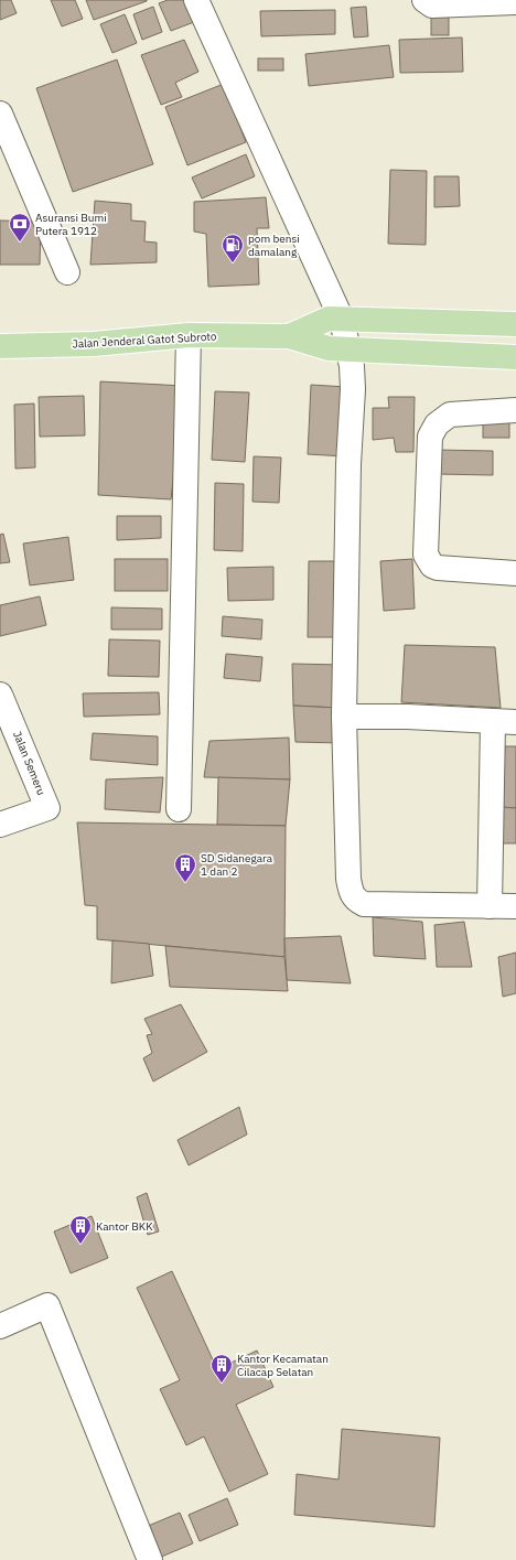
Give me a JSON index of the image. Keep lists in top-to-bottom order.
{
  "streets": {
    "main road": ["Jalan Jenderal Gatot Subroto"],
    "street": ["Jalan Semeru"]
  },
  "places": {
    "bank": ["Asuransi Bumi Putera 1912"],
    "fuel station": ["pom bensi damalang"],
    "building": ["SD Sidanegara 1 dan 2", "Kantor BKK", "Kantor Kecamatan Cilacap Selatan"]
  }
}
